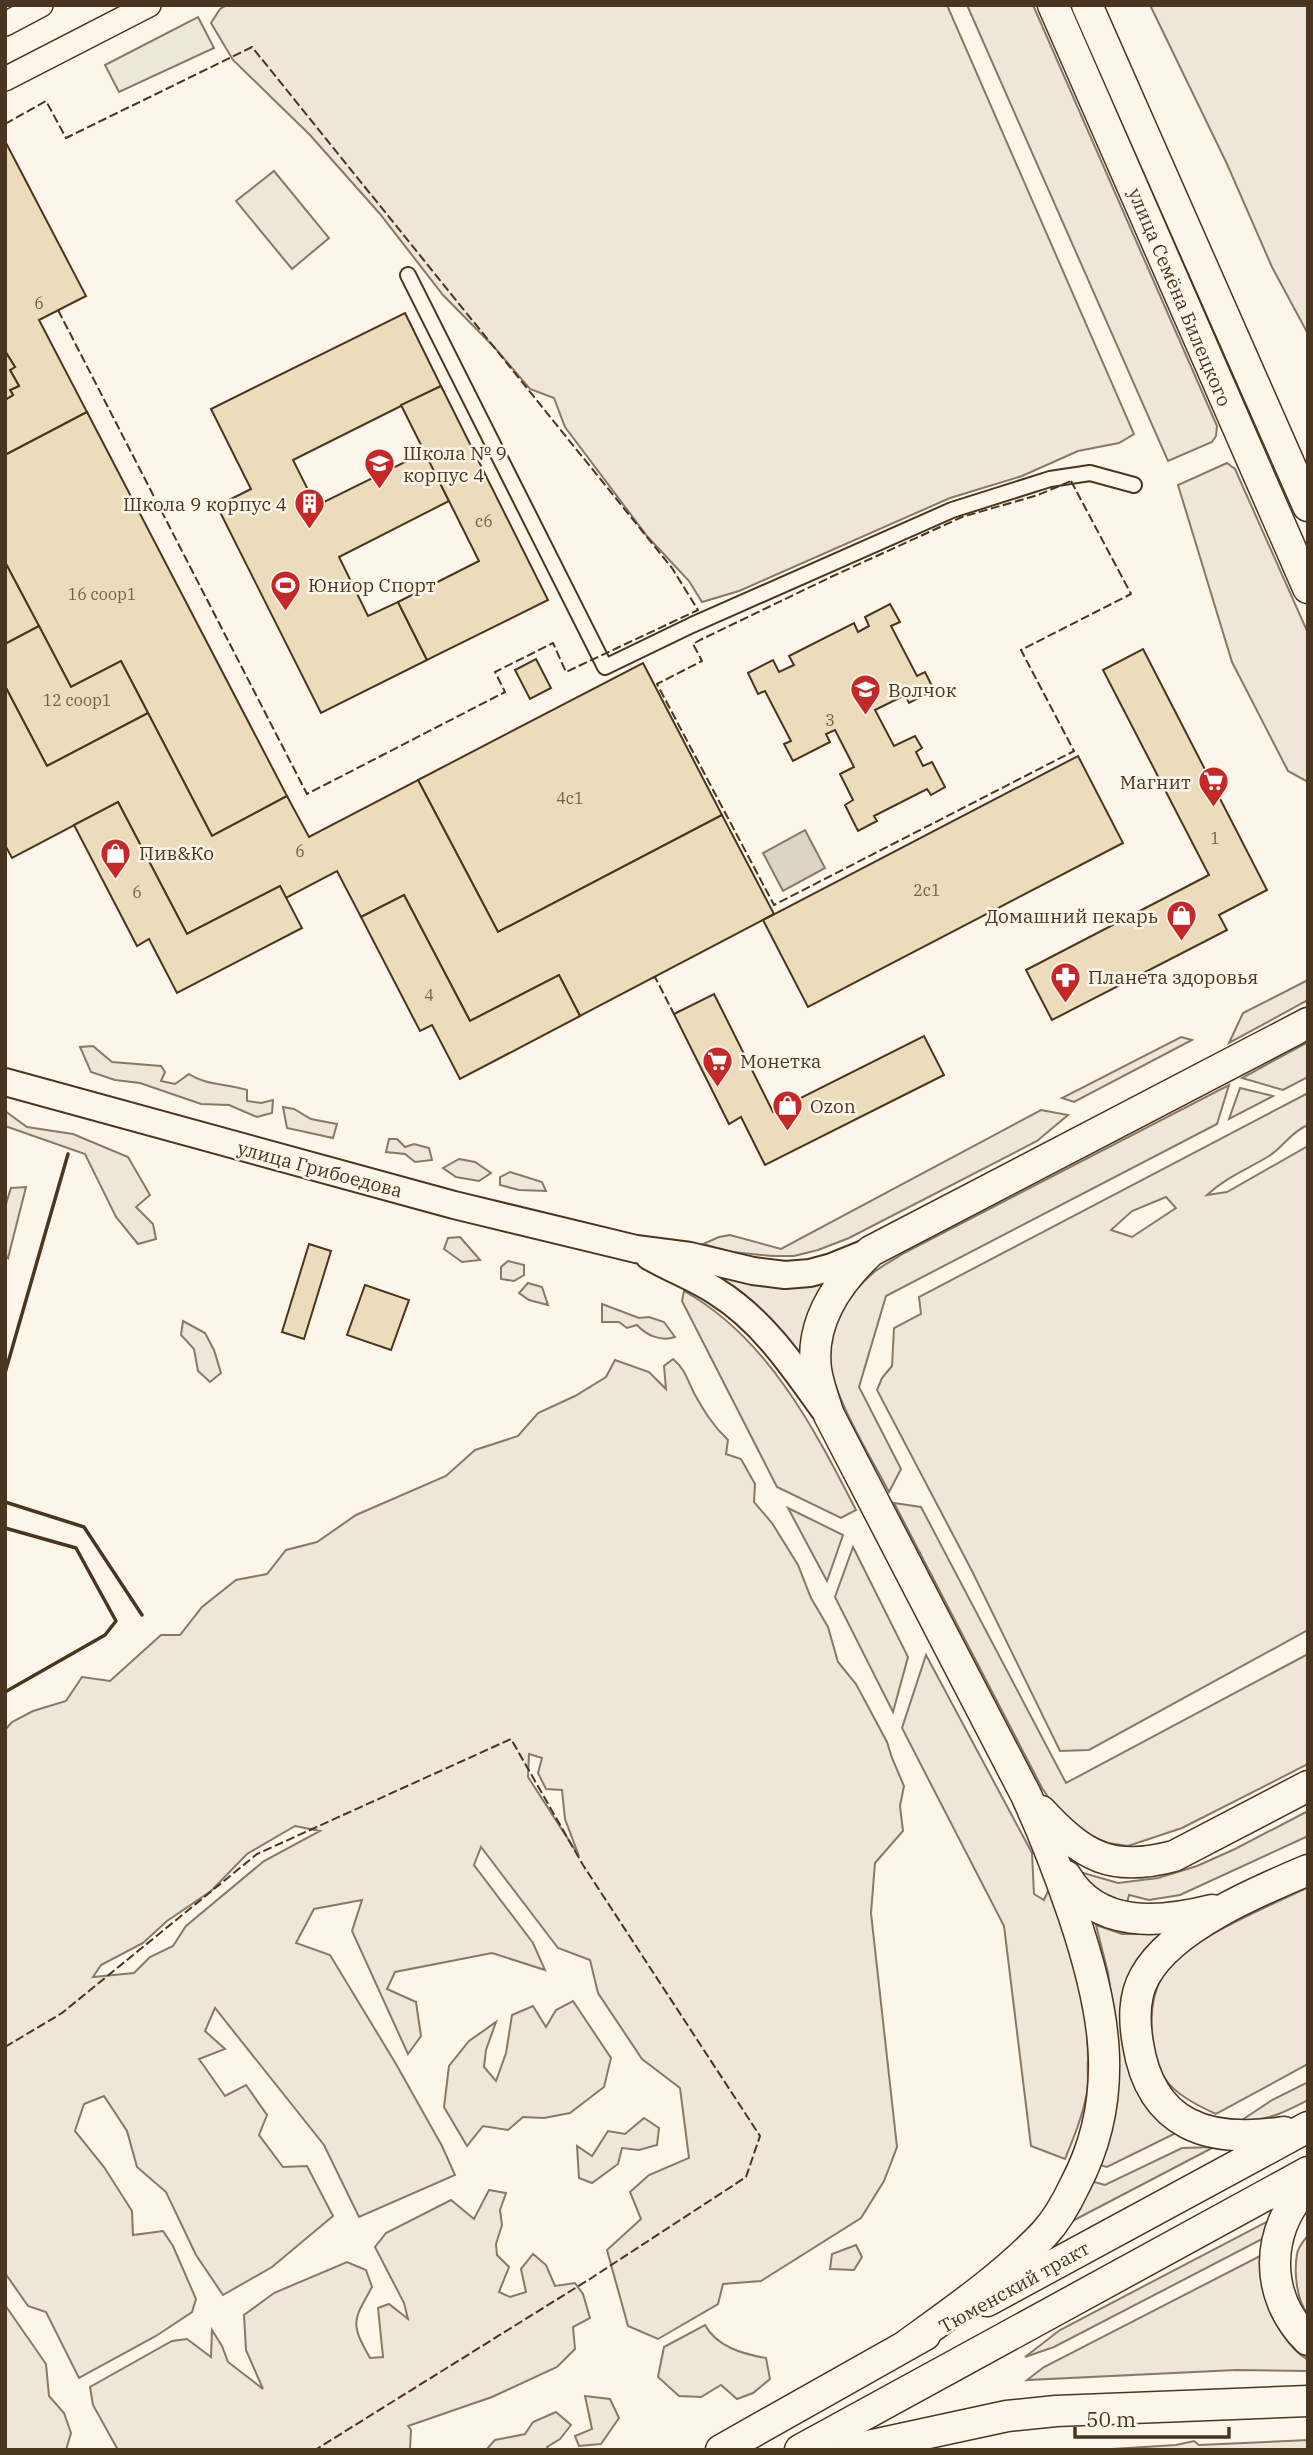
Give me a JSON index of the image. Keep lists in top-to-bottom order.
{
  "streets": {
    "main road": ["улица Семёна Билецкого", "улица Грибоедова", "Тюменский тракт"]
  },
  "places": {
    "school or university": ["Школа № 9 корпус 4", "Волчок"],
    "building": ["Школа 9 корпус 4"],
    "sports": ["Юниор Спорт"],
    "supermarket": ["Магнит", "Монетка"],
    "shop": ["Пив&Ко", "Домашний пекарь", "Ozon"],
    "pharmacy": ["Планета здоровья"]
  },
  "house_numbers": [
    "6",
    "с6",
    "16 соор1",
    "12 соор1",
    "3",
    "4с1",
    "1",
    "6",
    "2с1",
    "6",
    "4"
  ],
  "scale_bar": "50 m"
}
